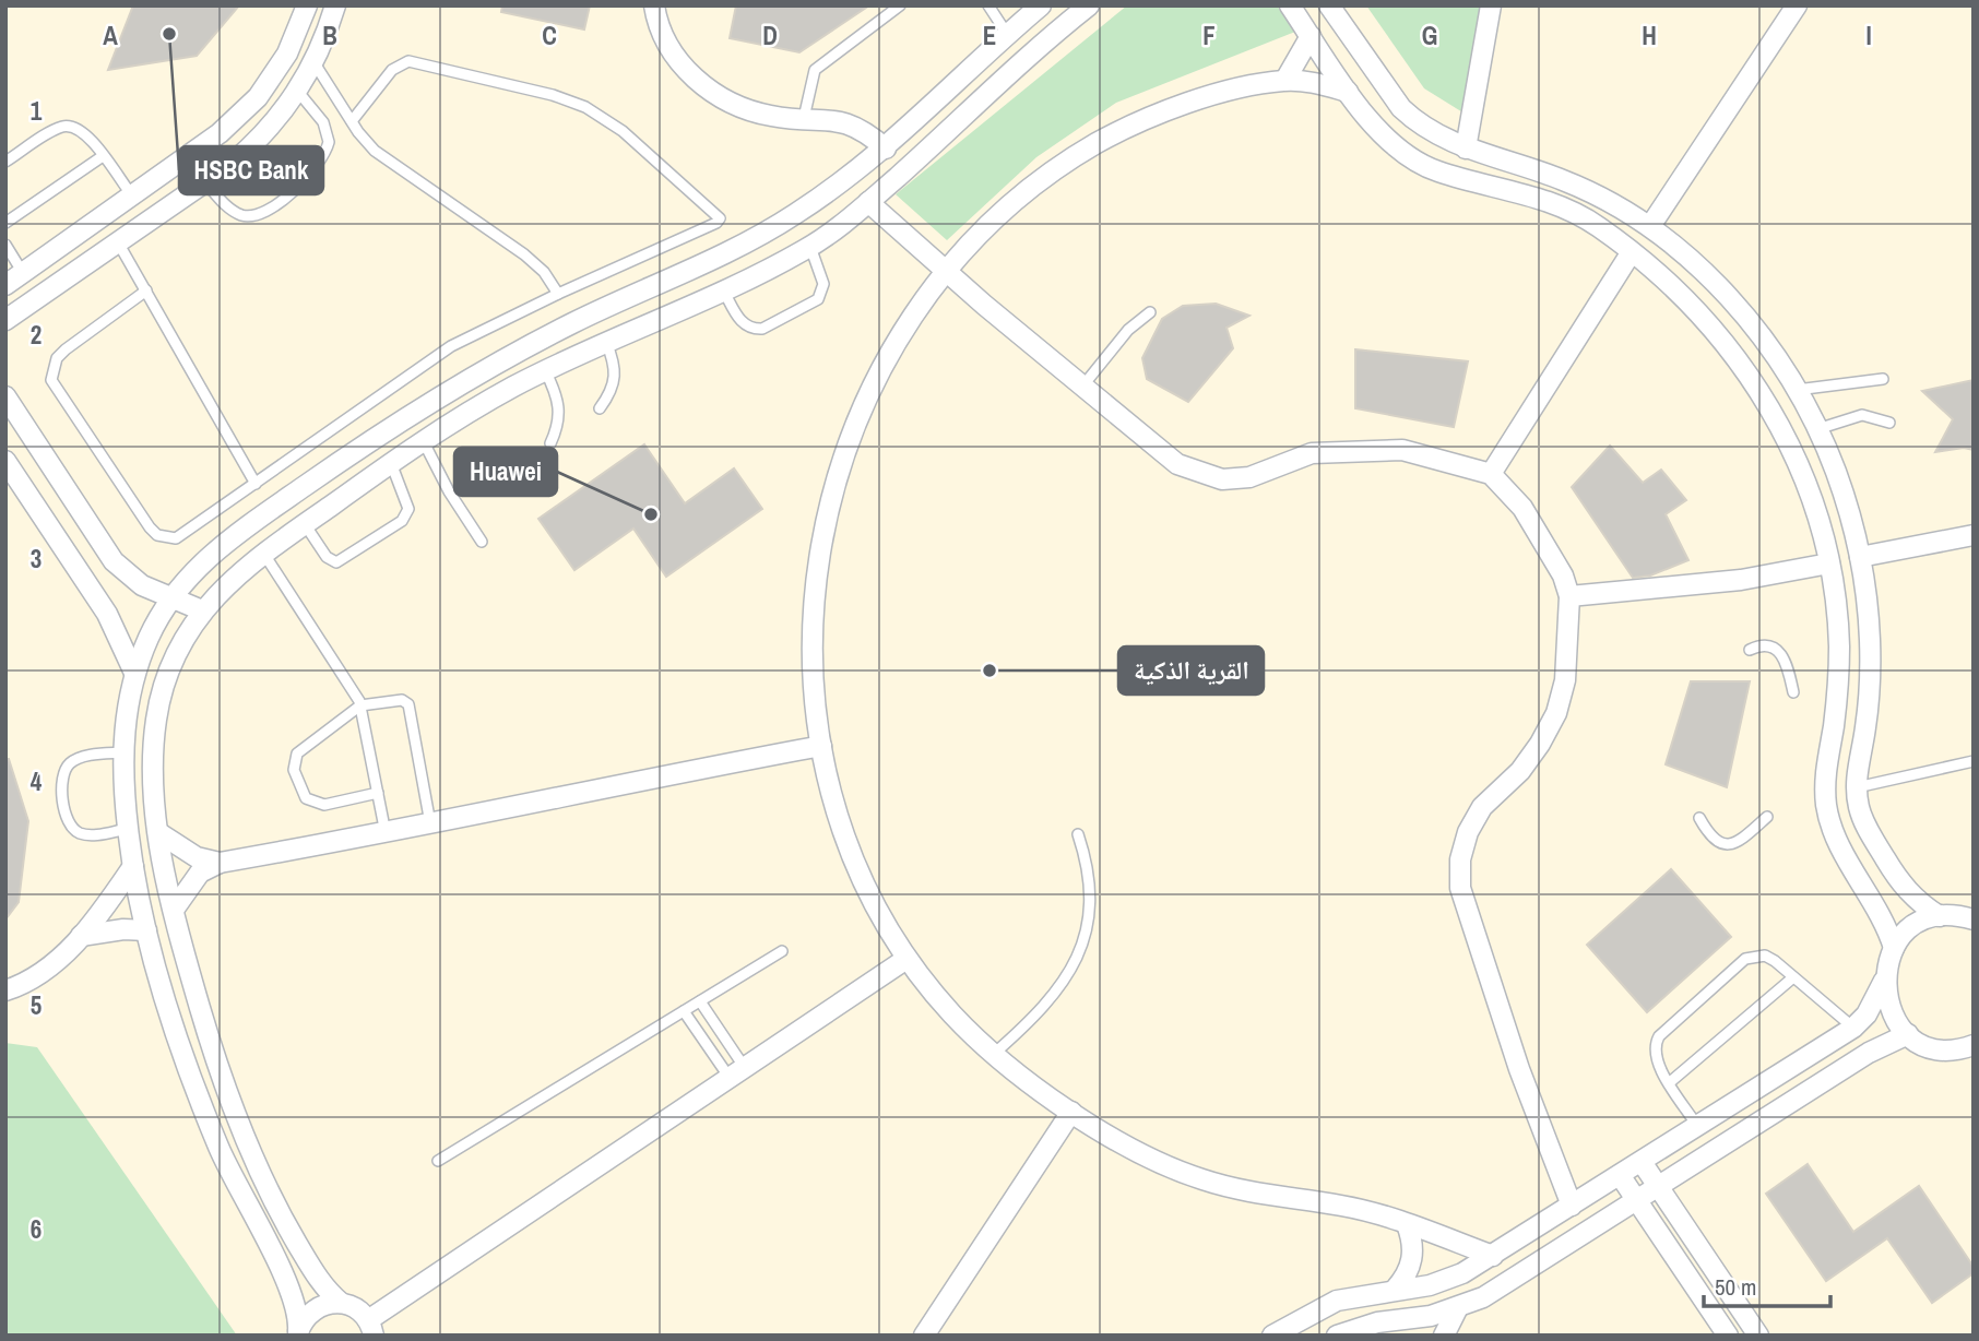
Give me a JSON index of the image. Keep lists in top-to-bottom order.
{
  "places": ["HSBC Bank", "Huawei", "القرية الذكية"],
  "scale_bar": "50 m",
  "grid": {
    "columns": [
      "A",
      "B",
      "C",
      "D",
      "E",
      "F",
      "G",
      "H",
      "I"
    ],
    "rows": [
      "1",
      "2",
      "3",
      "4",
      "5",
      "6"
    ]
  }
}
